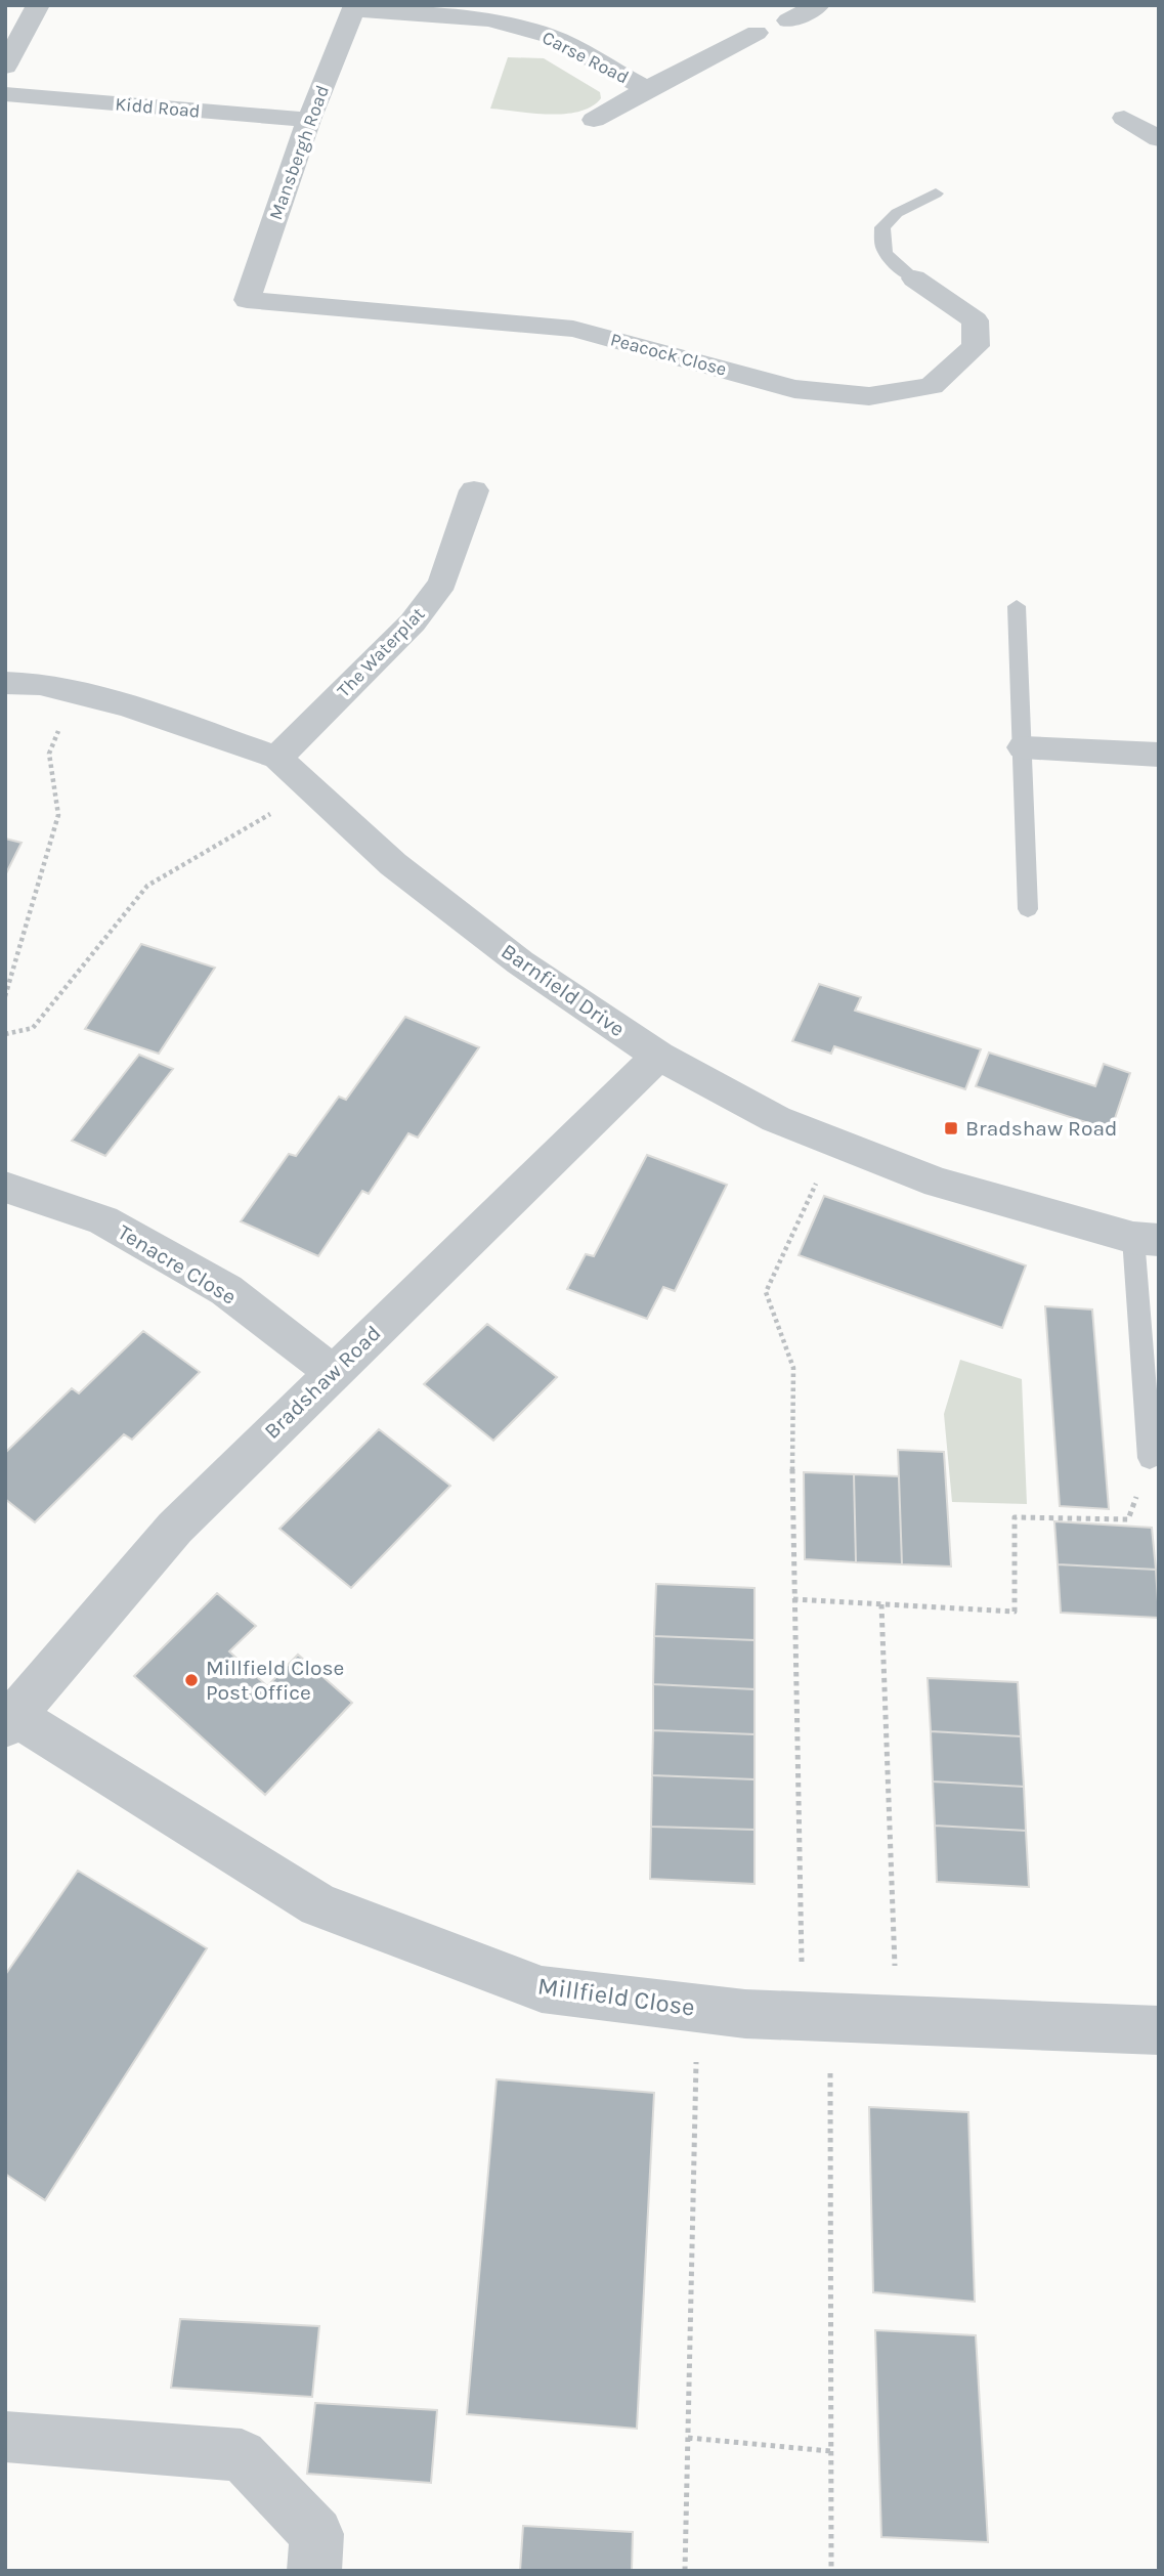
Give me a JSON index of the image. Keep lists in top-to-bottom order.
{
  "streets": {
    "street": [
      "Carse Road",
      "Kidd Road",
      "Mansbergh Road",
      "Peacock Close",
      "The Waterplat",
      "Barnfield Drive",
      "Tenacre Close",
      "Bradshaw Road",
      "Millfield Close"
    ]
  },
  "crossings": [
    ["Carse Road", "Mansbergh Road"],
    ["Kidd Road", "Mansbergh Road"],
    ["Mansbergh Road", "Peacock Close"],
    ["The Waterplat", "Barnfield Drive"],
    ["Barnfield Drive", "Bradshaw Road"],
    ["Tenacre Close", "Bradshaw Road"],
    ["Bradshaw Road", "Millfield Close"]
  ],
  "places": {
    "transit": ["Bradshaw Road"],
    "other": ["Millfield Close Post Office"]
  }
}
